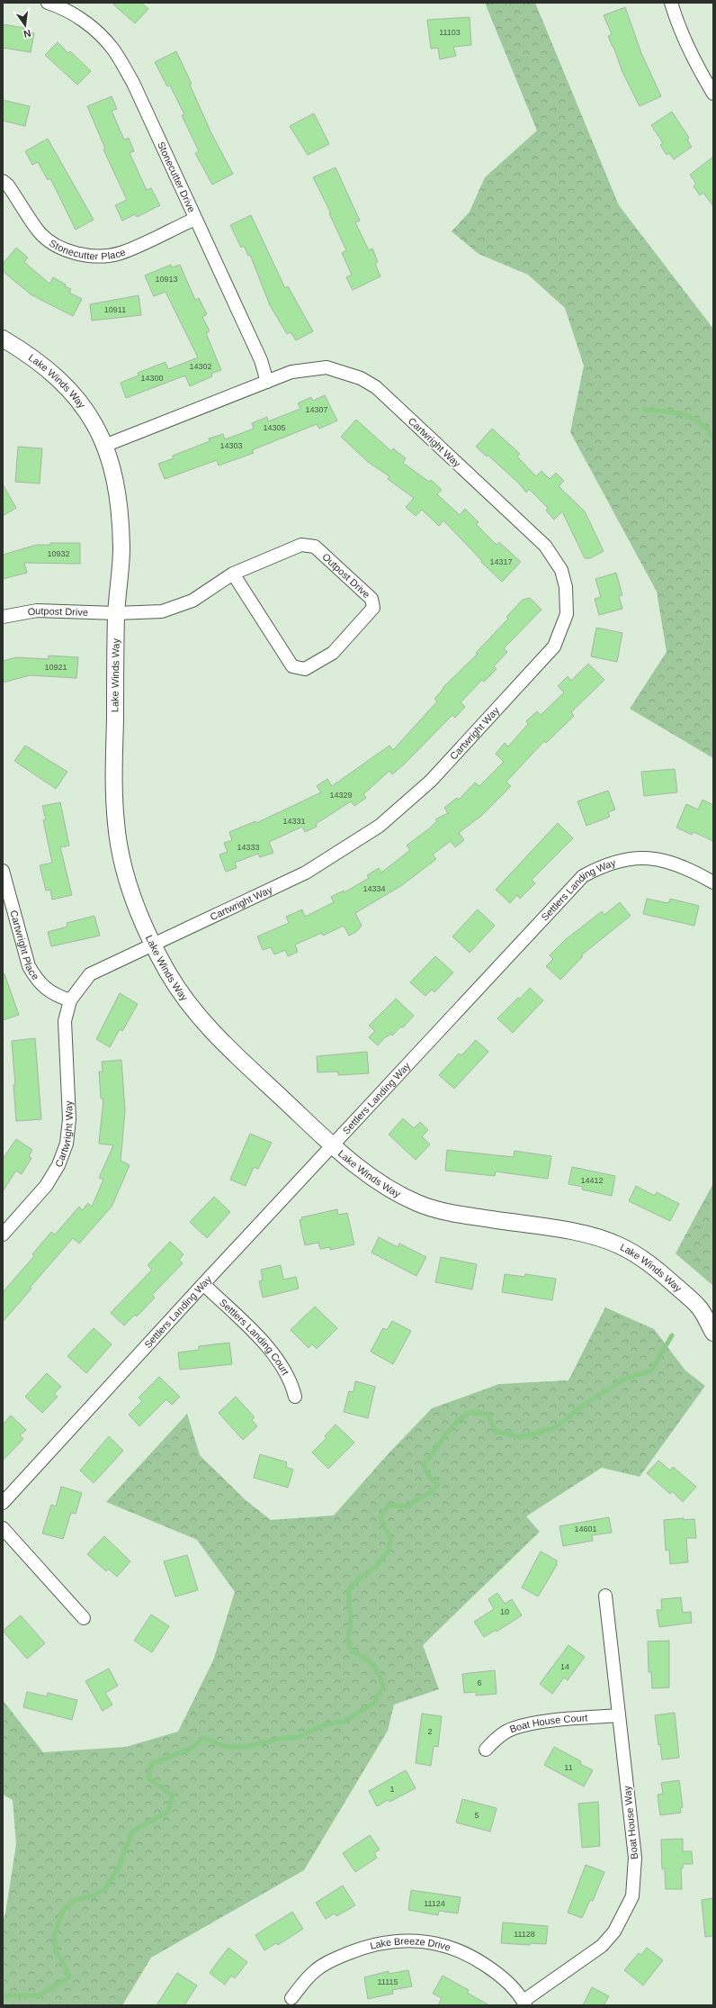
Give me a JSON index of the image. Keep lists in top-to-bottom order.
{
  "streets": {
    "street": [
      "Stonecutter Drive",
      "Stonecutter Place",
      "Lake Winds Way",
      "Cartwright Way",
      "Outpost Drive",
      "Settlers Landing Way",
      "Cartwright Place",
      "Settlers Landing Court",
      "Boat House Court",
      "Boat House Way",
      "Lake Breeze Drive"
    ]
  },
  "crossings": [
    ["Stonecutter Drive", "Stonecutter Place"],
    ["Stonecutter Drive", "Cartwright Way"],
    ["Lake Winds Way", "Cartwright Way"],
    ["Lake Winds Way", "Outpost Drive"],
    ["Lake Winds Way", "Settlers Landing Way"],
    ["Cartwright Way", "Cartwright Place"],
    ["Settlers Landing Way", "Settlers Landing Court"],
    ["Boat House Court", "Boat House Way"],
    ["Boat House Way", "Lake Breeze Drive"]
  ],
  "house_numbers": [
    "11103",
    "10913",
    "10911",
    "14302",
    "14300",
    "14307",
    "14305",
    "14303",
    "10932",
    "14317",
    "10921",
    "14329",
    "14331",
    "14333",
    "14334",
    "14412",
    "14601",
    "10",
    "14",
    "6",
    "2",
    "11",
    "1",
    "5",
    "11124",
    "11128",
    "11115"
  ],
  "north": "bottom"
}
